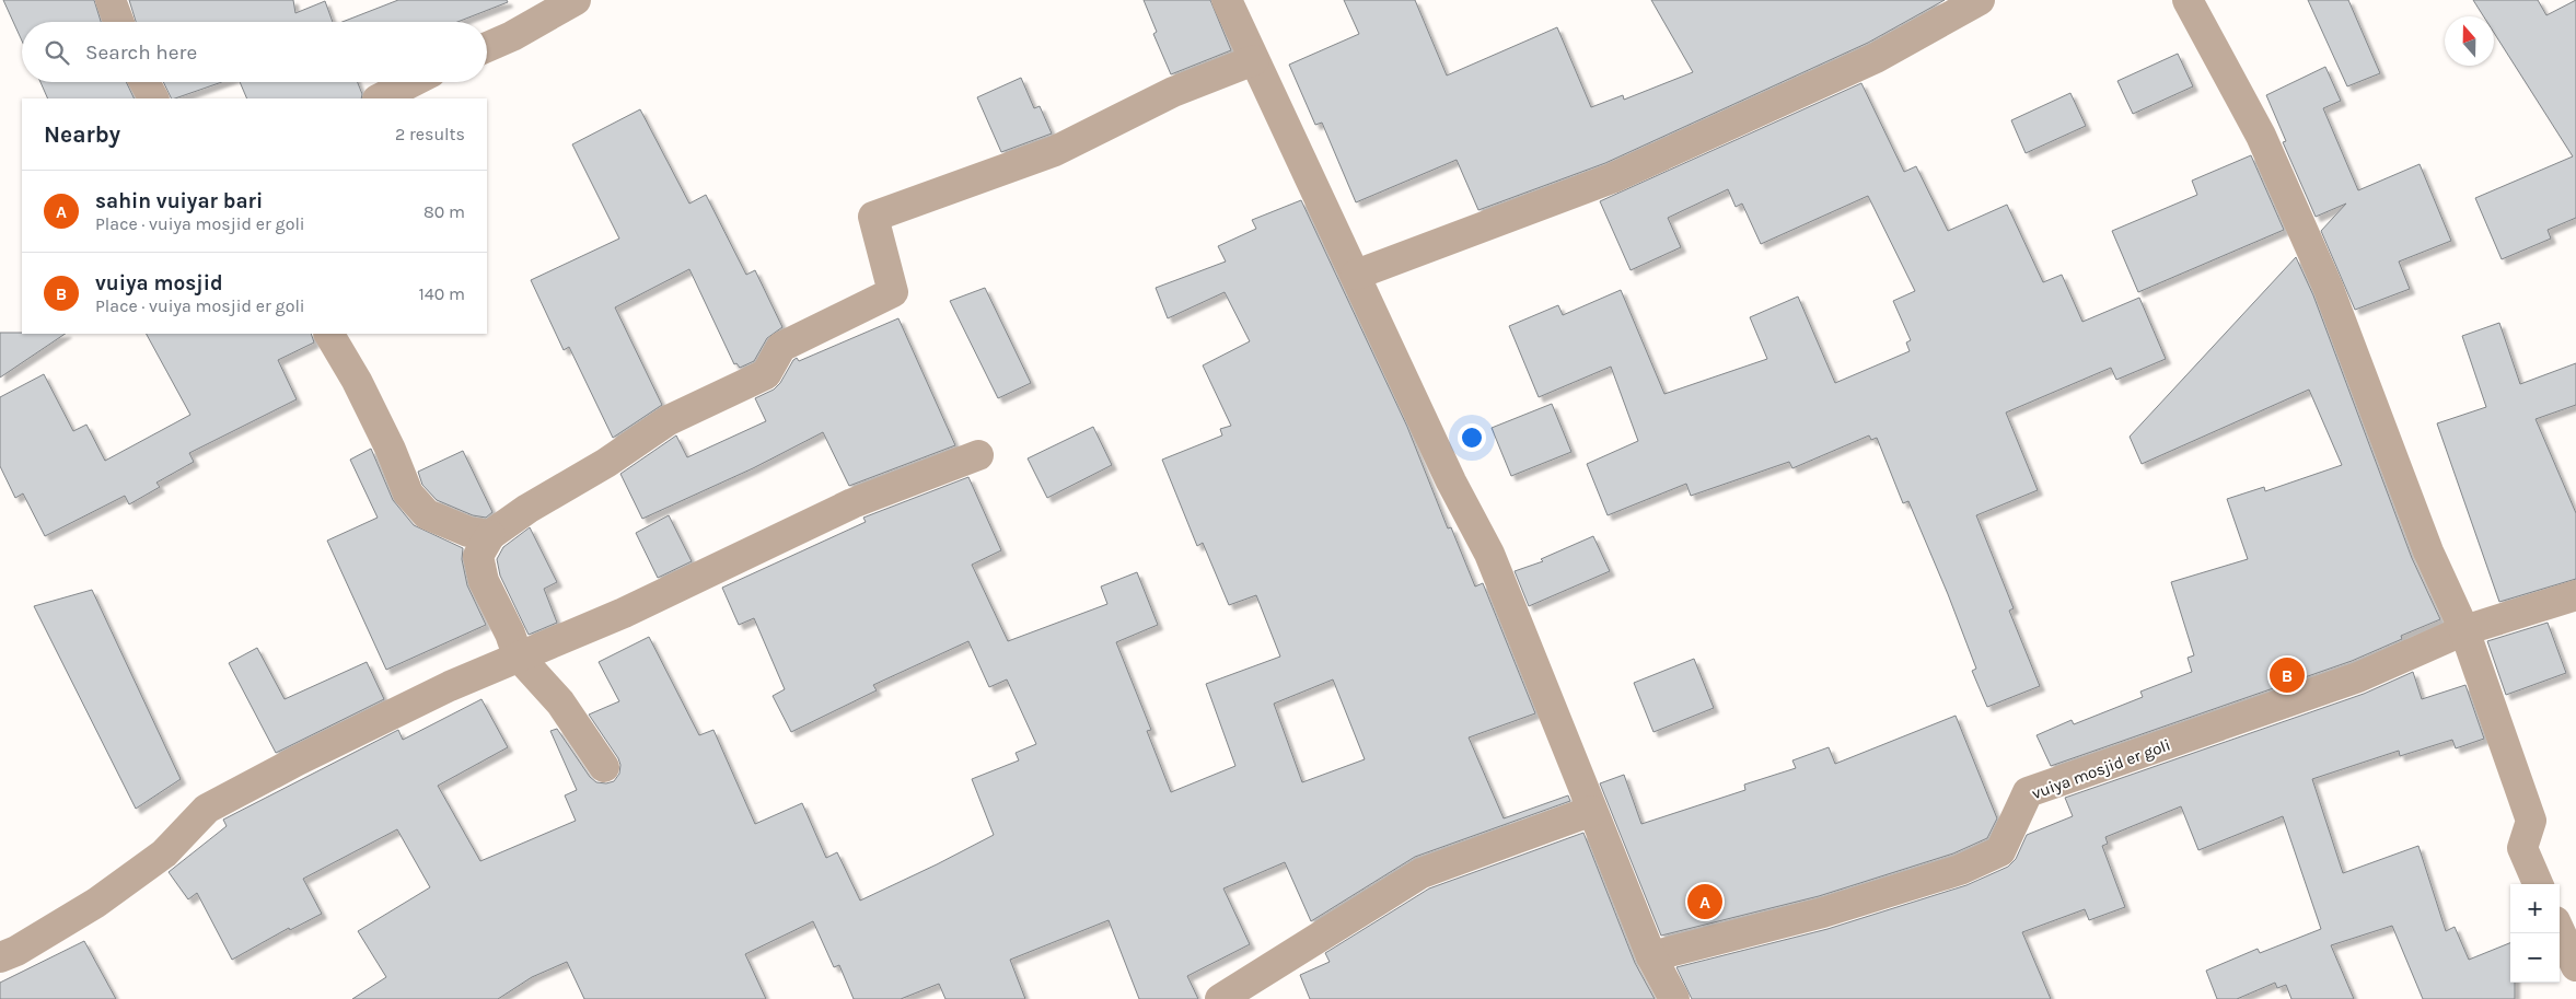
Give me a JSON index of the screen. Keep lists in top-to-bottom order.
{
  "streets": {
    "street": ["vuiya mosjid er goli"]
  },
  "north": "top",
  "page": {
    "search": "Search here",
    "heading": ["Nearby", "2 results"],
    "list": [
      {
        "mark": "A",
        "name": "sahin vuiyar bari",
        "note": "Place · vuiya mosjid er goli",
        "value": "80 m"
      },
      {
        "mark": "B",
        "name": "vuiya mosjid",
        "note": "Place · vuiya mosjid er goli",
        "value": "140 m"
      }
    ],
    "pins": ["B", "A"],
    "map_buttons": ["+", "−"]
  }
}
